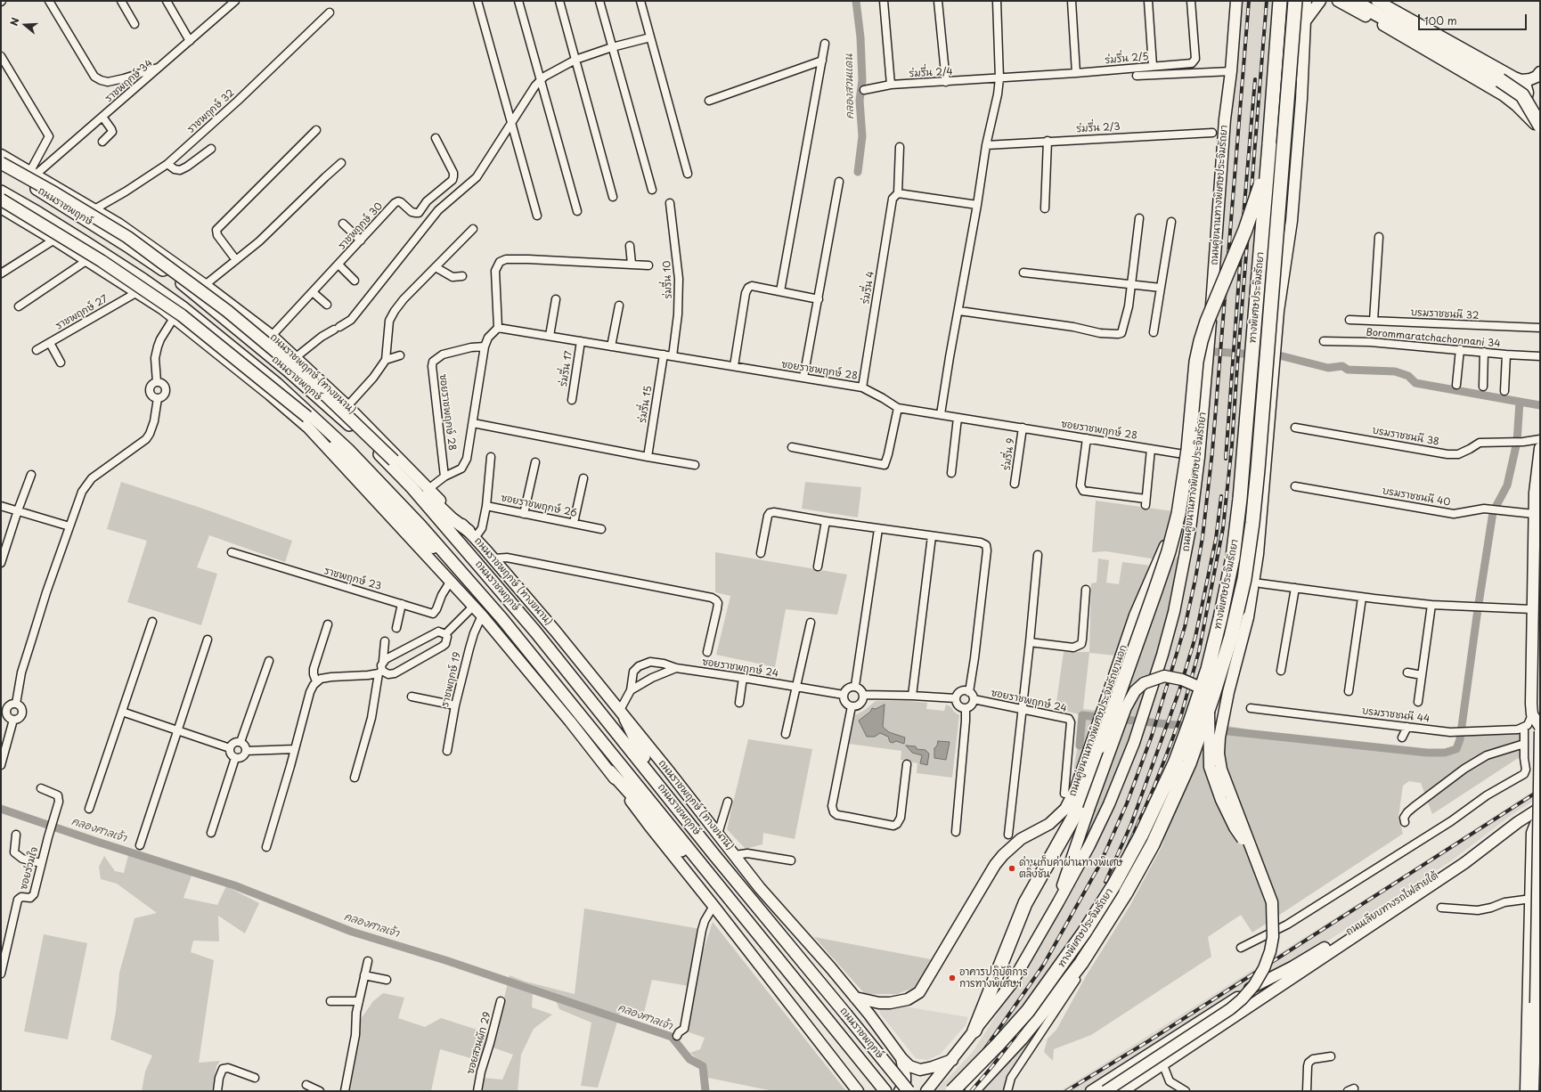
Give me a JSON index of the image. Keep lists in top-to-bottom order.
{
  "streets": {
    "highway": ["ทางพิเศษประจิมรัถยา"],
    "main road": [
      "ถนนคู่ขนานทางพิเศษประจิมรัถยา",
      "ถนนราชพฤกษ์",
      "ถนนราชพฤกษ์ (ทางขนาน)",
      "ถนนคู่ขนานทางพิเศษประจิมรัถยานอก",
      "ถนนเลียบทางรถไฟสายใต้"
    ],
    "street": [
      "ร่มรื่น 2/5",
      "ร่มรื่น 2/4",
      "ราชพฤกษ์ 34",
      "ราชพฤกษ์ 32",
      "ร่มรื่น 2/3",
      "ราชพฤกษ์ 30",
      "ร่มรื่น 10",
      "ร่มรื่น 4",
      "ราชพฤกษ์ 27",
      "บรมราชชนนี 32",
      "Borommaratchachonnani 34",
      "ร่มรื่น 17",
      "ซอยราชพฤกษ์ 28",
      "ร่มรื่น 15",
      "บรมราชชนนี 38",
      "ร่มรื่น 9",
      "บรมราชชนนี 40",
      "ซอยราชพฤกษ์ 26",
      "ราชพฤกษ์ 23",
      "ซอยราชพฤกษ์ 24",
      "ราชพฤกษ์ 19",
      "บรมราชชนนี 44",
      "ซอยร่วมใจ",
      "ซอยสวนผัก 29"
    ]
  },
  "crossings": [
    ["ร่มรื่น 2/5", "ร่มรื่น 2/4"],
    ["ราชพฤกษ์ 34", "ถนนราชพฤกษ์ (ทางขนาน)"],
    ["ราชพฤกษ์ 32", "ถนนราชพฤกษ์ (ทางขนาน)"],
    ["ถนนคู่ขนานทางพิเศษประจิมรัถยา", "ซอยราชพฤกษ์ 28"],
    ["ถนนคู่ขนานทางพิเศษประจิมรัถยา", "ถนนราชพฤกษ์ (ทางขนาน)"],
    ["ถนนคู่ขนานทางพิเศษประจิมรัถยา", "ถนนคู่ขนานทางพิเศษประจิมรัถยานอก"],
    ["ราชพฤกษ์ 30", "ถนนราชพฤกษ์ (ทางขนาน)"],
    ["ร่มรื่น 10", "ซอยราชพฤกษ์ 28"],
    ["ร่มรื่น 4", "ซอยราชพฤกษ์ 28"],
    ["ร่มรื่น 17", "ซอยราชพฤกษ์ 28"],
    ["ซอยราชพฤกษ์ 28", "ถนนราชพฤกษ์ (ทางขนาน)"],
    ["ซอยราชพฤกษ์ 28", "ร่มรื่น 15"],
    ["ซอยราชพฤกษ์ 28", "ร่มรื่น 9"],
    ["ถนนราชพฤกษ์ (ทางขนาน)", "ซอยราชพฤกษ์ 26"],
    ["ถนนราชพฤกษ์ (ทางขนาน)", "ซอยราชพฤกษ์ 24"],
    ["ถนนราชพฤกษ์ (ทางขนาน)", "ถนนคู่ขนานทางพิเศษประจิมรัถยานอก"]
  ],
  "water": ["คลองสวนแดน", "คลองศาลเจ้า"],
  "places": ["ด่านเก็บค่าผ่านทางพิเศษ ตลิ่งชัน", "อาคารปฏิบัติการ การทางพิเศษฯ"],
  "scale_bar": "100 m",
  "north": "left"
}
